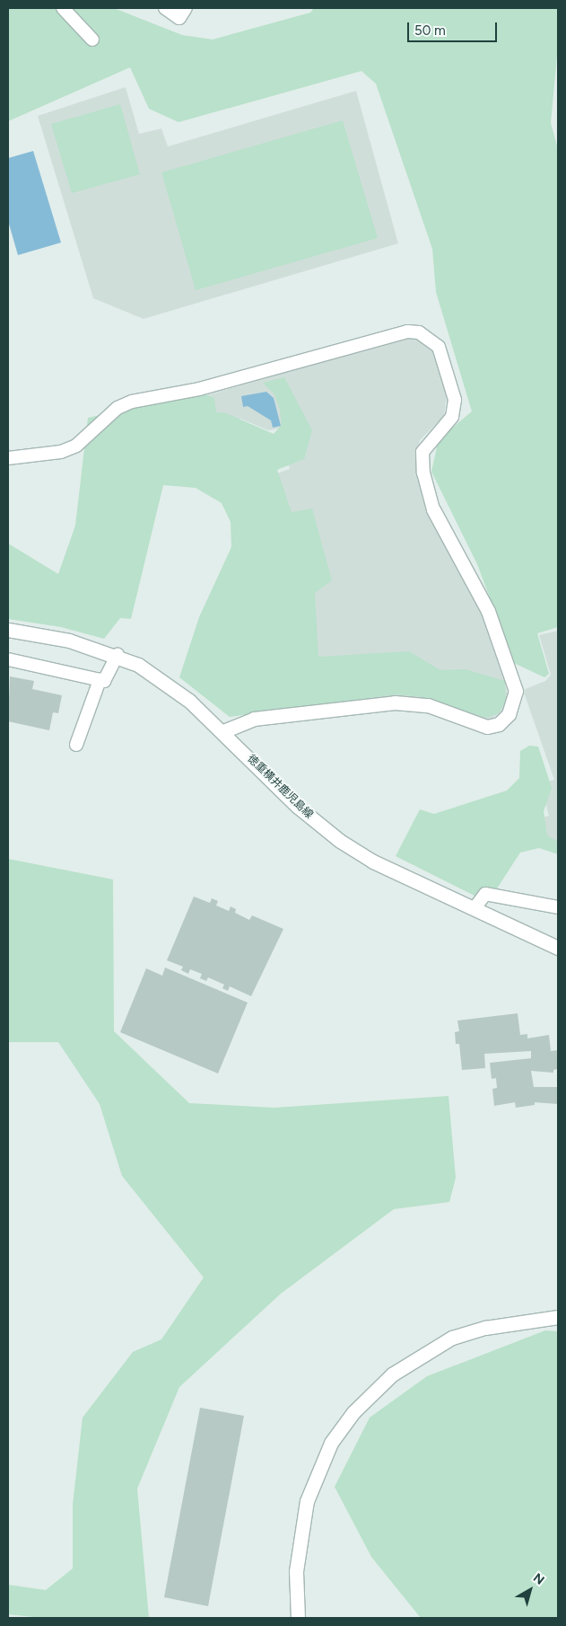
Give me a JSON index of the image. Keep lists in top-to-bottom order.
{
  "streets": {
    "street": ["徳重横井鹿児島線"]
  },
  "scale_bar": "50 m",
  "north": "top right"
}
